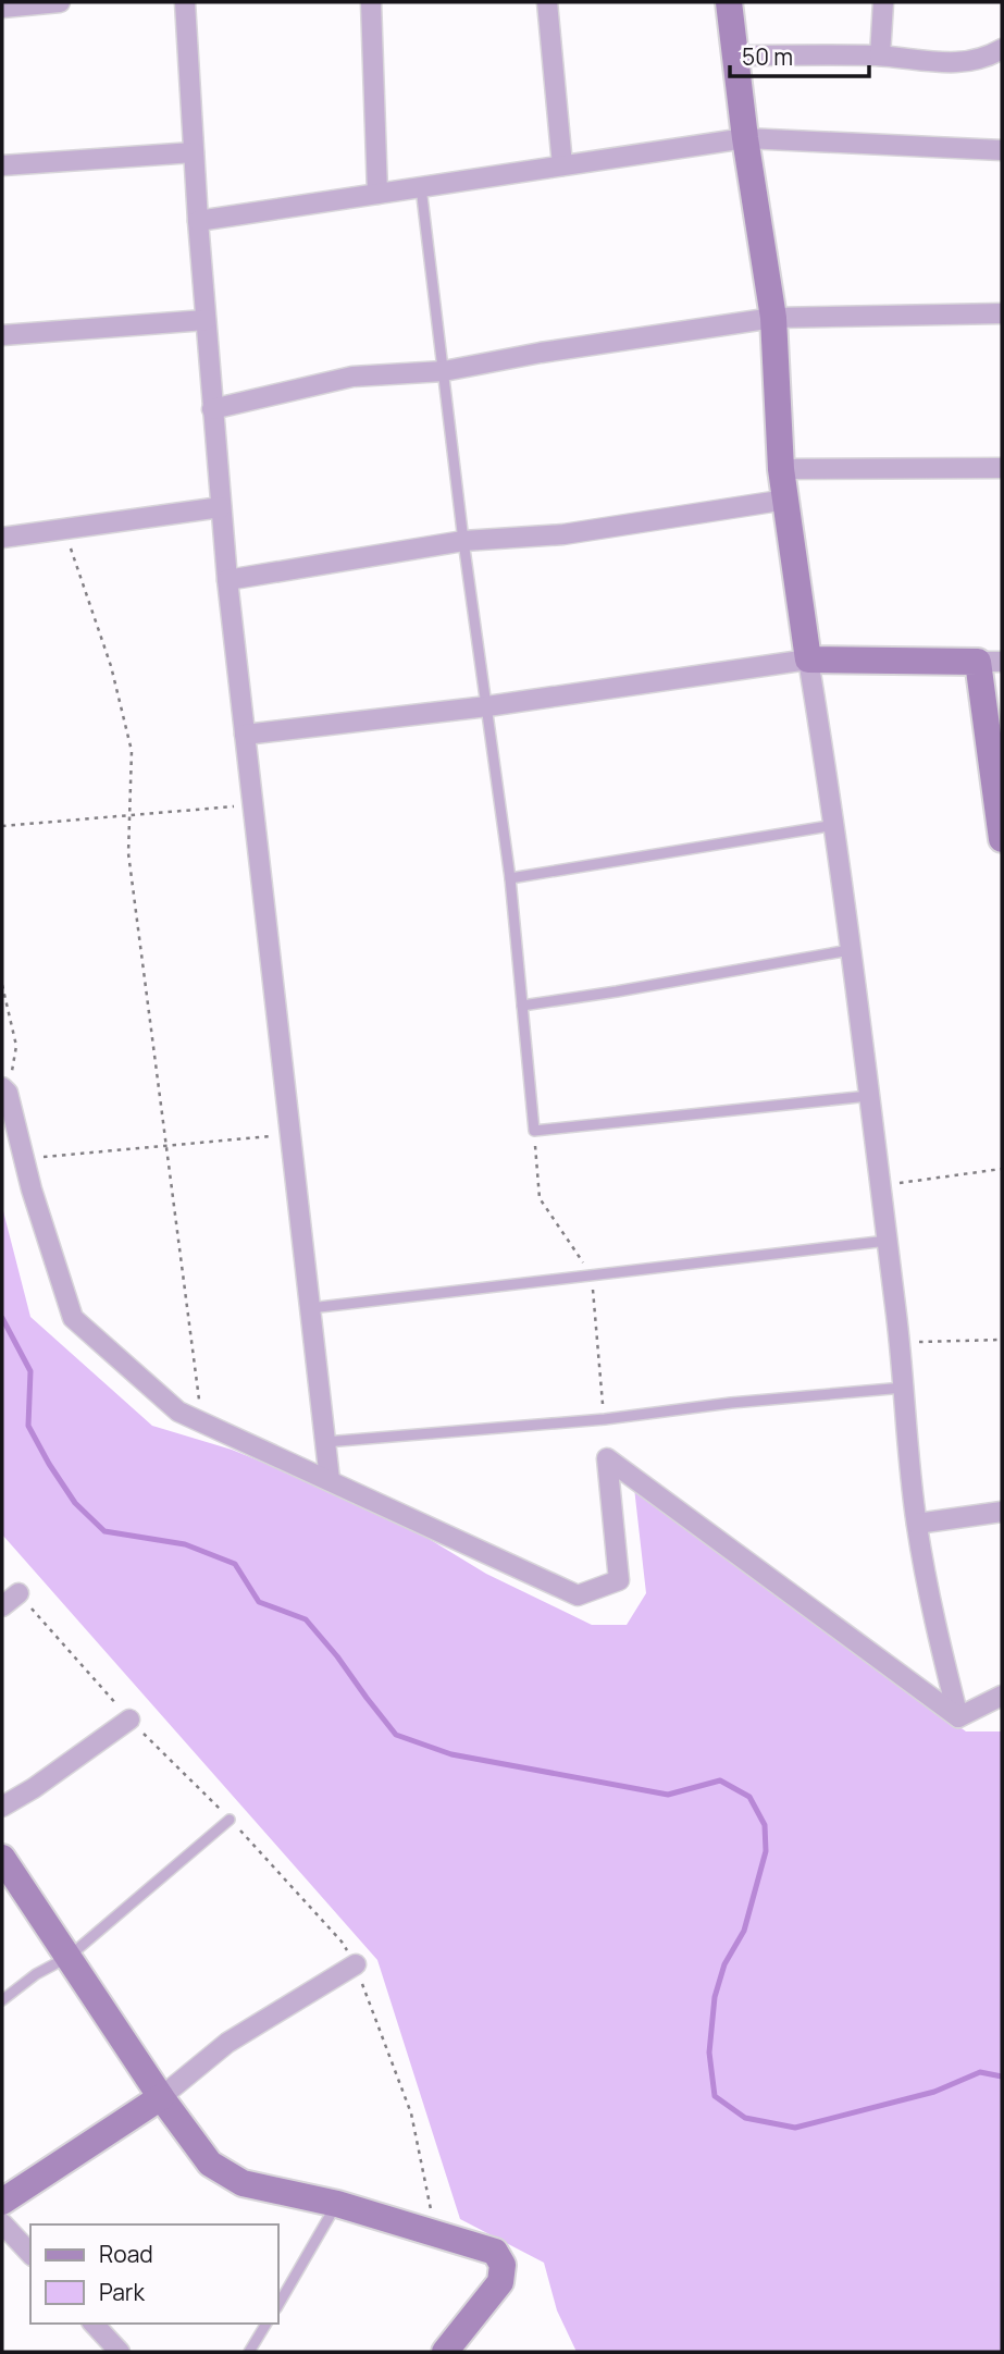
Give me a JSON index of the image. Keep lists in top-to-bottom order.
{
  "legend": ["Road", "Park"],
  "scale_bar": "50 m"
}
